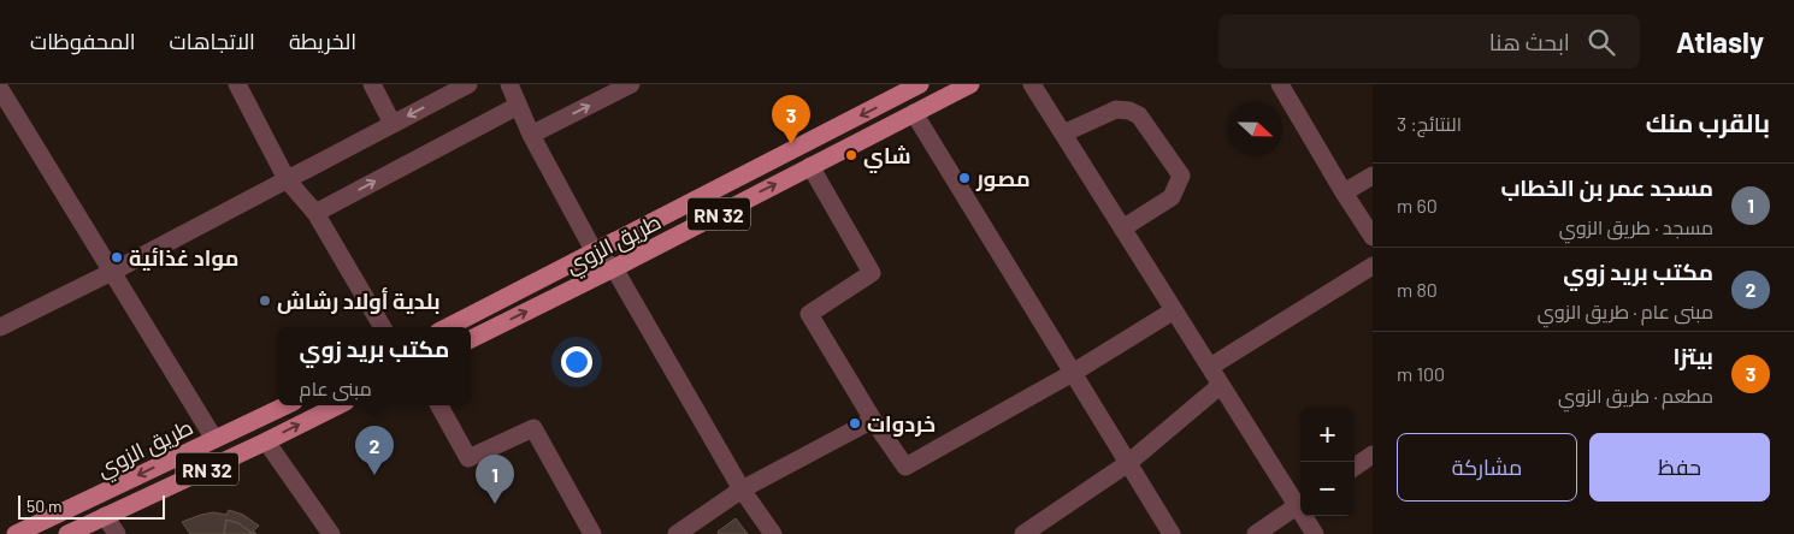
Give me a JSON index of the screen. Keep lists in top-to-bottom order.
{
  "streets": {
    "main road": ["RN 32", "طريق الزوي"]
  },
  "places": [
    "شاي",
    "مصور",
    "مواد غذائية",
    "بلدية أولاد رشاش",
    "خردوات"
  ],
  "scale_bar": "50 m",
  "north": "right",
  "page": {
    "header": "Atlasly",
    "search": "ابحث هنا",
    "nav": ["الخريطة", "الاتجاهات", "المحفوظات"],
    "heading": ["بالقرب منك", "النتائج: 3"],
    "pins": ["3", "2", "1"],
    "list": [
      {
        "mark": "1",
        "name": "مسجد عمر بن الخطاب",
        "note": "مسجد · طريق الزوي",
        "value": "60 m"
      },
      {
        "mark": "2",
        "name": "مكتب بريد زوي",
        "note": "مبنى عام · طريق الزوي",
        "value": "80 m"
      },
      {
        "mark": "3",
        "name": "بيتزا",
        "note": "مطعم · طريق الزوي",
        "value": "100 m"
      }
    ],
    "popup": ["مكتب بريد زوي", "مبنى عام"],
    "map_buttons": ["+", "−"],
    "buttons": ["حفظ", "مشاركة"],
    "scale": "50 m"
  }
}
